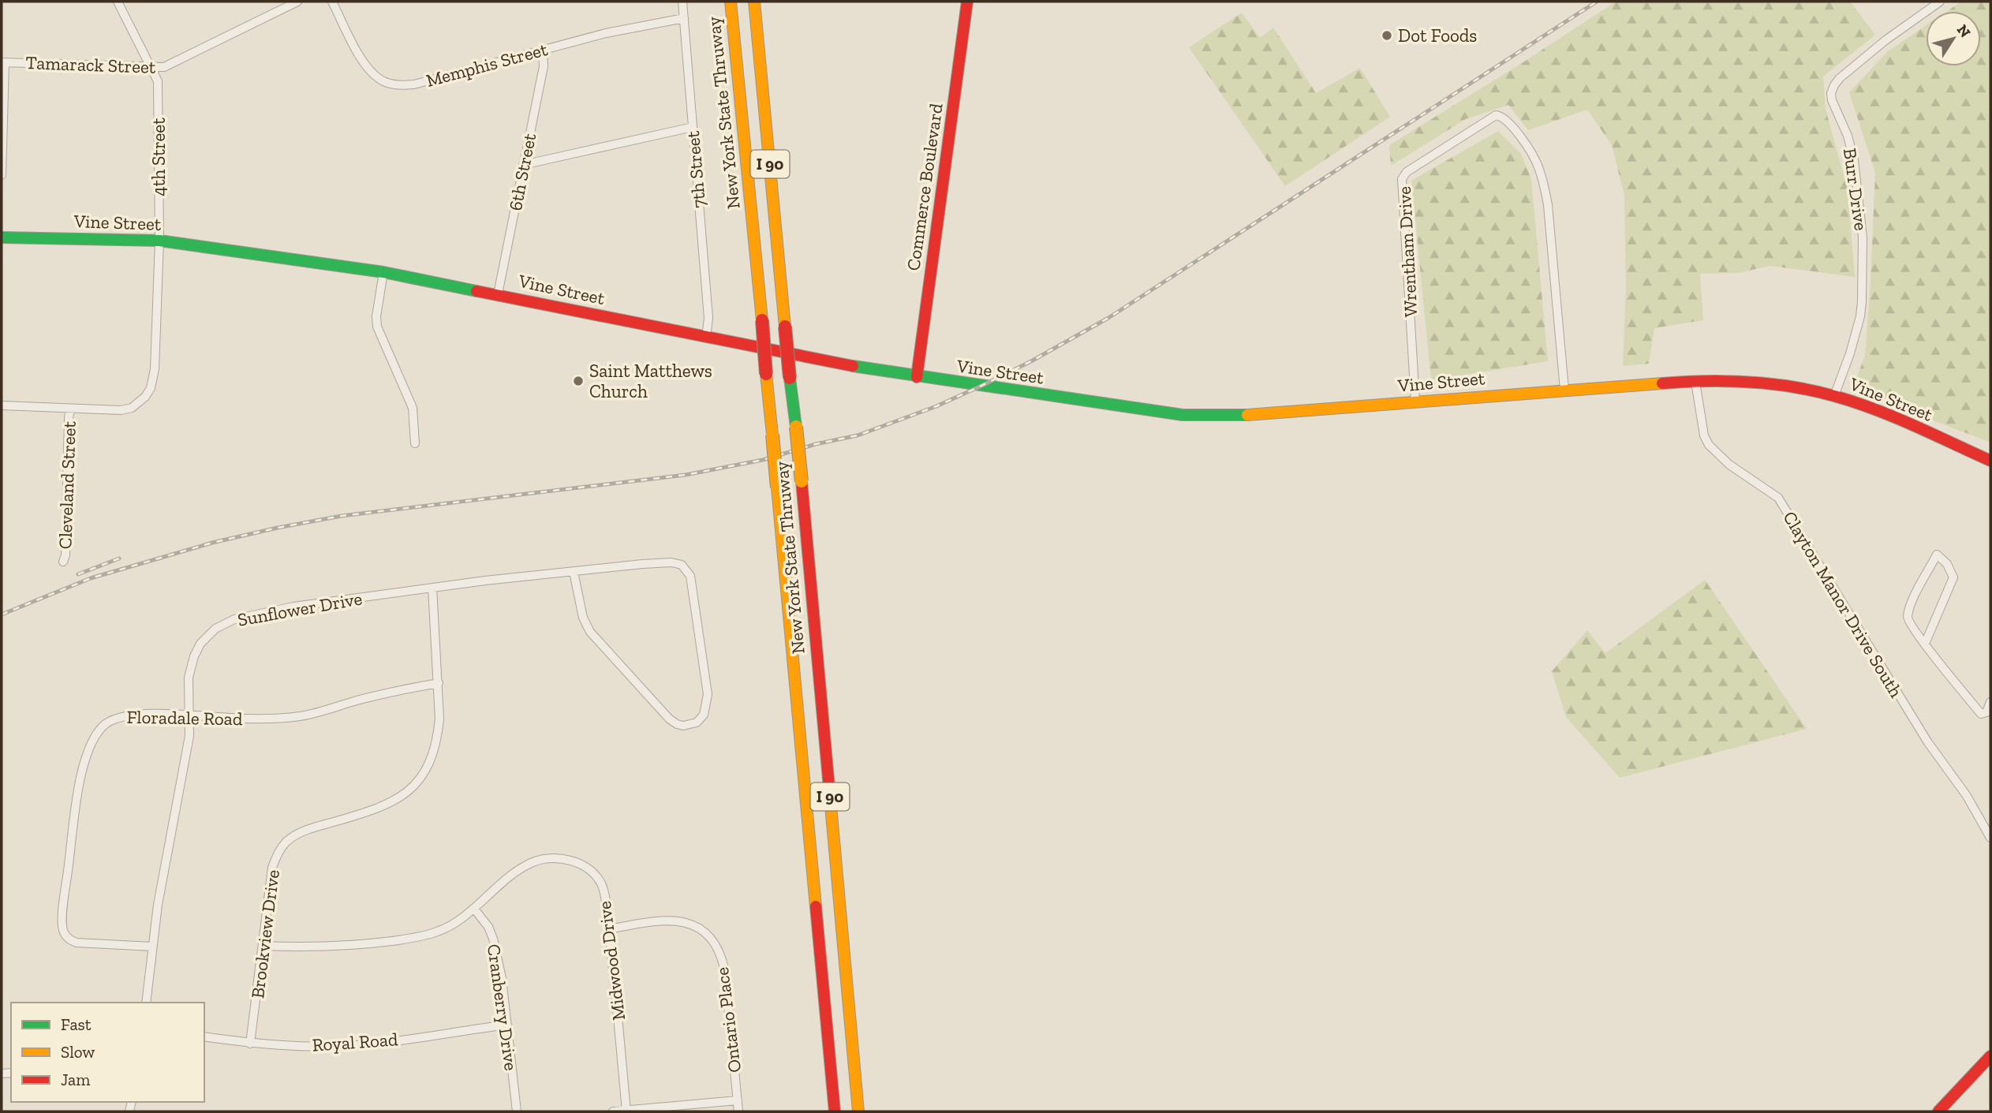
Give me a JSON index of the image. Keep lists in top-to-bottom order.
{
  "streets": {
    "main road": [
      "New York State Thruway",
      "I 90",
      "Commerce Boulevard",
      "Vine Street"
    ],
    "street": [
      "Tamarack Street",
      "Memphis Street",
      "4th Street",
      "7th Street",
      "6th Street",
      "Burr Drive",
      "Wrentham Drive",
      "Cleveland Street",
      "Clayton Manor Drive South",
      "Sunflower Drive",
      "Floradale Road",
      "Brookview Drive",
      "Midwood Drive",
      "Cranberry Drive",
      "Ontario Place",
      "Royal Road"
    ]
  },
  "crossings": [
    ["Tamarack Street", "4th Street"],
    ["Memphis Street", "7th Street"],
    ["Memphis Street", "6th Street"],
    ["4th Street", "Vine Street"],
    ["4th Street", "Cleveland Street"],
    ["7th Street", "Vine Street"],
    ["6th Street", "Vine Street"],
    ["Commerce Boulevard", "Vine Street"],
    ["Burr Drive", "Vine Street"],
    ["Vine Street", "Wrentham Drive"],
    ["Vine Street", "Clayton Manor Drive South"],
    ["Sunflower Drive", "Floradale Road"],
    ["Sunflower Drive", "Brookview Drive"],
    ["Floradale Road", "Brookview Drive"],
    ["Brookview Drive", "Midwood Drive"],
    ["Brookview Drive", "Royal Road"],
    ["Midwood Drive", "Cranberry Drive"],
    ["Midwood Drive", "Ontario Place"],
    ["Cranberry Drive", "Royal Road"]
  ],
  "places": ["Dot Foods", "Saint Matthews Church"],
  "legend": ["Fast", "Slow", "Jam"],
  "north": "top right"
}
